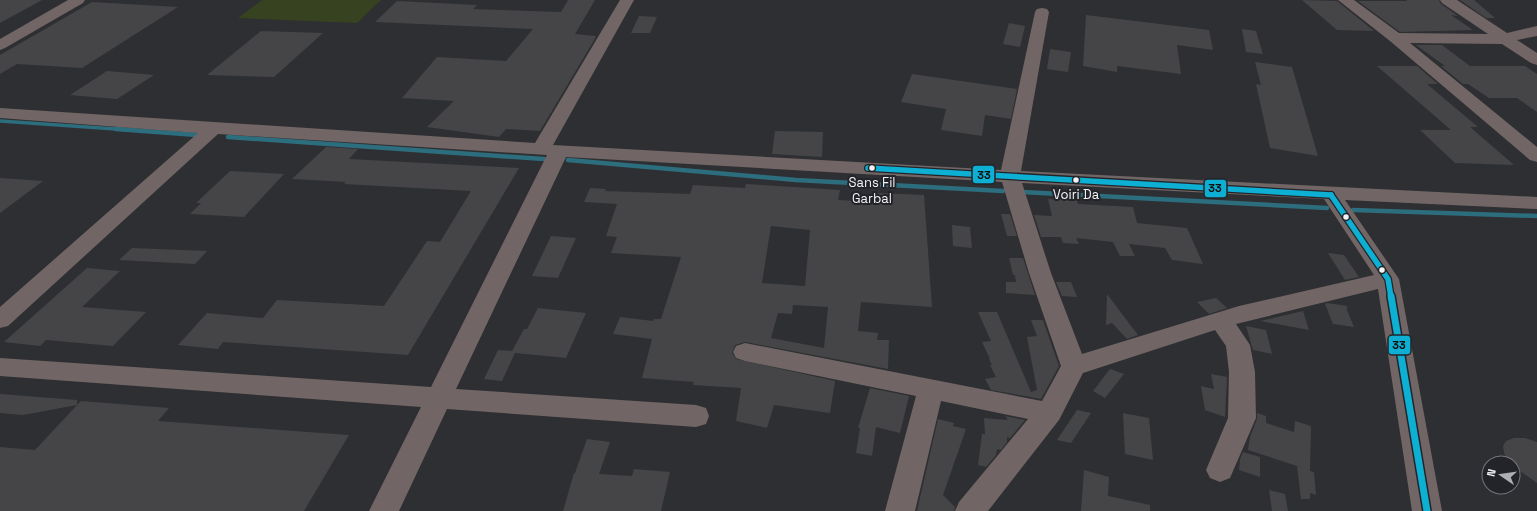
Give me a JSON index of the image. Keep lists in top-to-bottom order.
{
  "places": ["Sans Fil Garbal", "Voiri Da"],
  "lines": ["transit line 33"],
  "north": "left"
}
